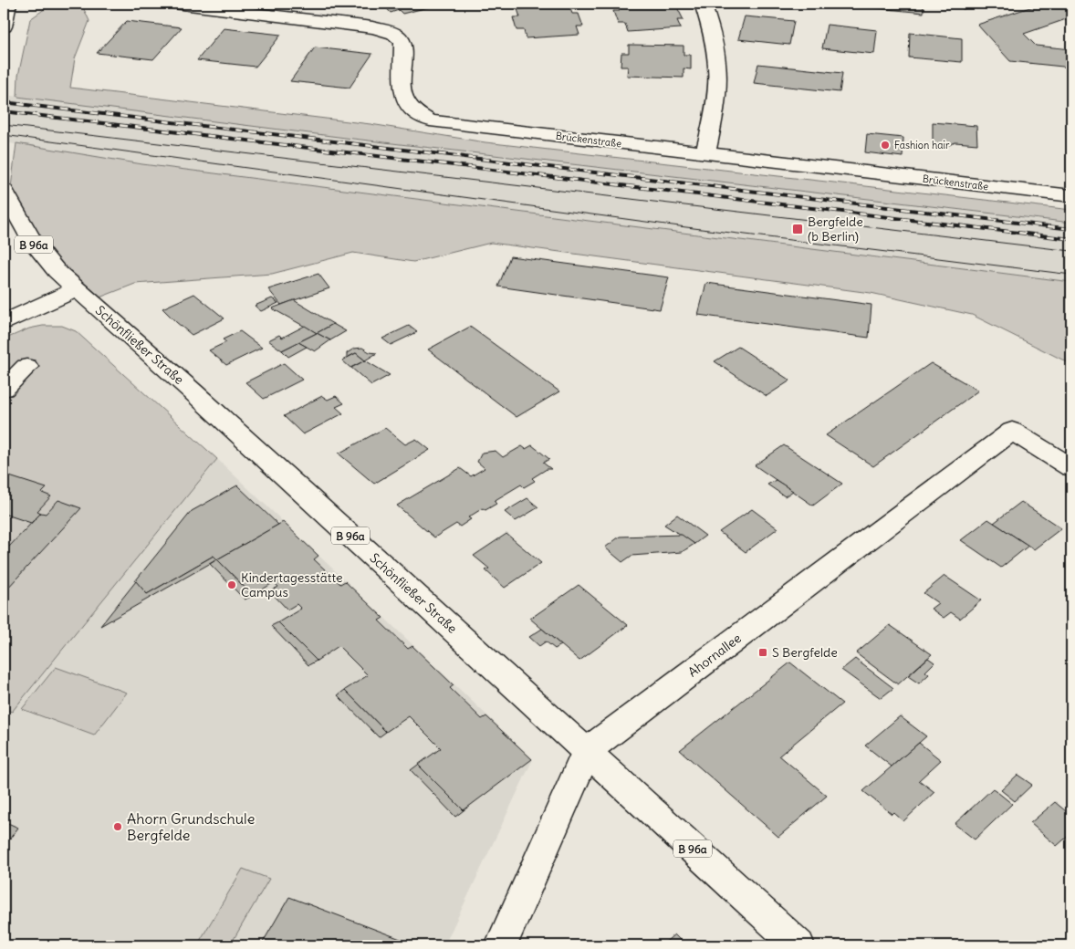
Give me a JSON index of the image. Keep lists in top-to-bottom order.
{
  "streets": {
    "street": [
      "Brückenstraße",
      "B 96a",
      "Schönfließer Straße",
      "Ahornallee"
    ]
  },
  "crossings": [
    ["Schönfließer Straße", "Ahornallee"]
  ],
  "places": {
    "other": ["Fashion hair", "Kindertagesstätte Campus", "Ahorn Grundschule Bergfelde"],
    "transit": ["Bergfelde (b Berlin)", "S Bergfelde"]
  }
}
